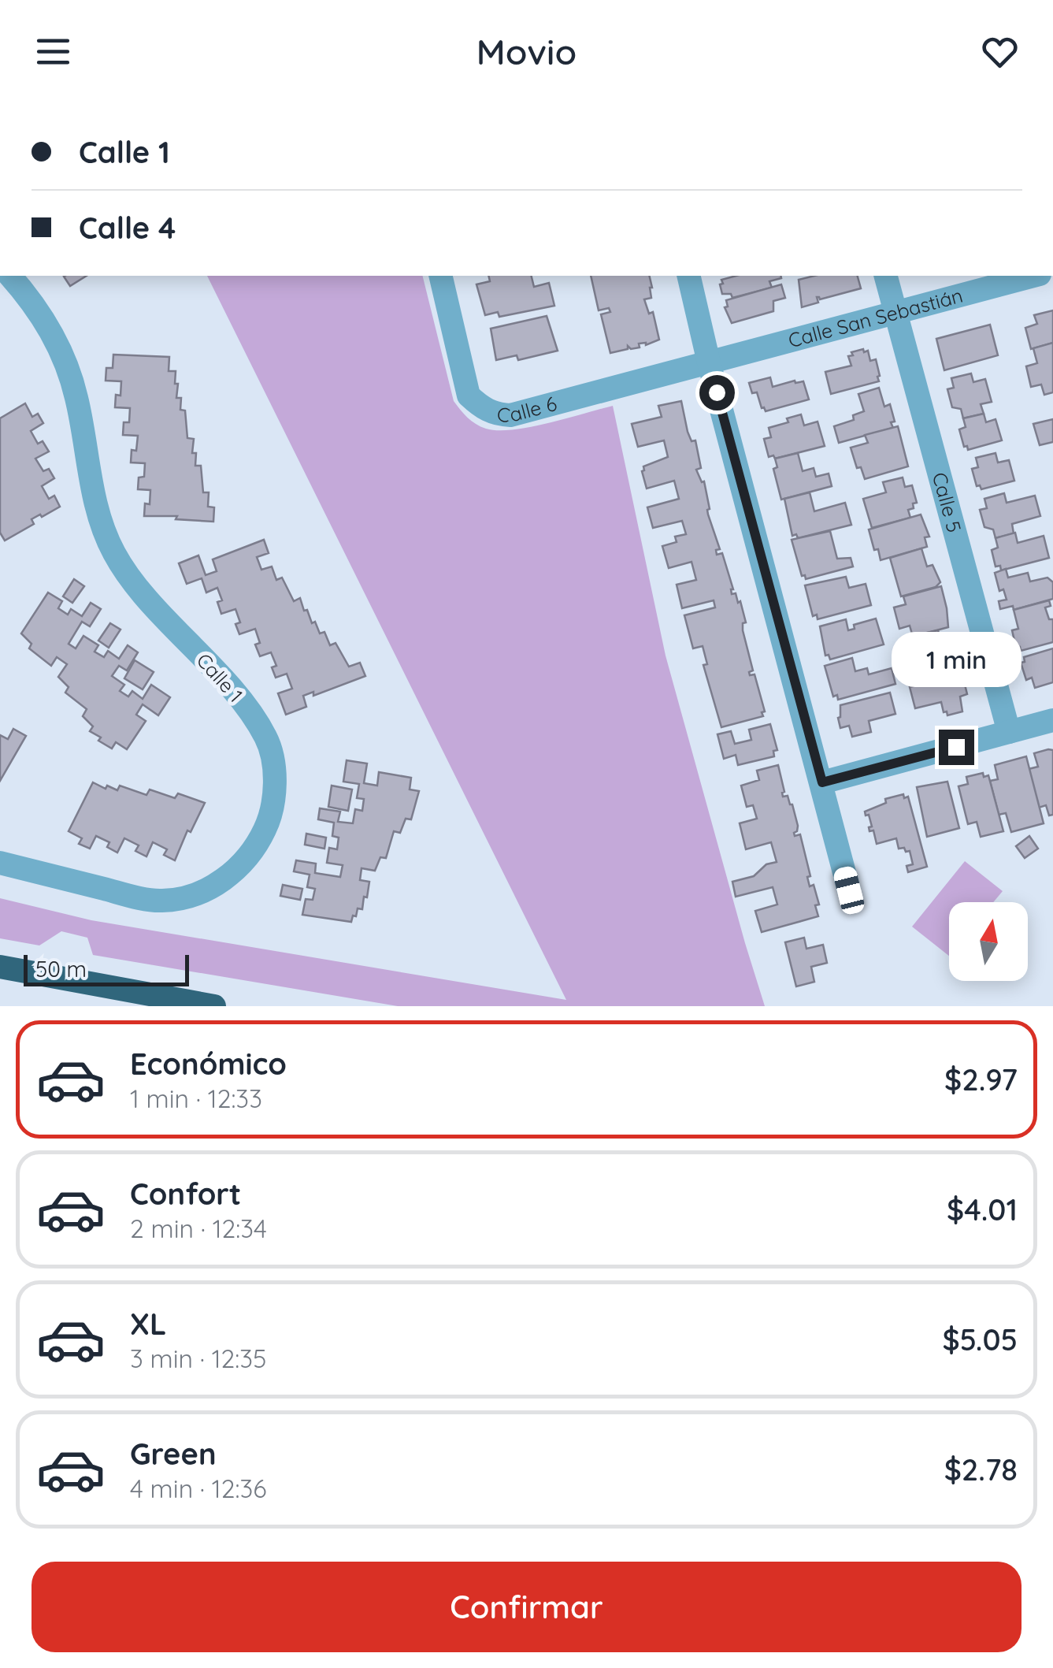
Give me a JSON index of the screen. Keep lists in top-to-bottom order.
{
  "streets": {
    "street": [
      "Calle San Sebastián",
      "Calle 6",
      "Calle 5",
      "Calle 1"
    ]
  },
  "crossings": [
    ["Calle San Sebastián", "Calle 6"],
    ["Calle San Sebastián", "Calle 5"]
  ],
  "scale_bar": "50 m",
  "north": "top",
  "page": {
    "header": "Movio",
    "banner": ["Calle 1", "Calle 4"],
    "bubble": "1 min",
    "scale": "50 m",
    "list": [
      {
        "name": "Económico",
        "note": "1 min · 12:33",
        "value": "$2.97"
      },
      {
        "name": "Confort",
        "note": "2 min · 12:34",
        "value": "$4.01"
      },
      {
        "name": "XL",
        "note": "3 min · 12:35",
        "value": "$5.05"
      },
      {
        "name": "Green",
        "note": "4 min · 12:36",
        "value": "$2.78"
      }
    ],
    "buttons": "Confirmar"
  }
}
